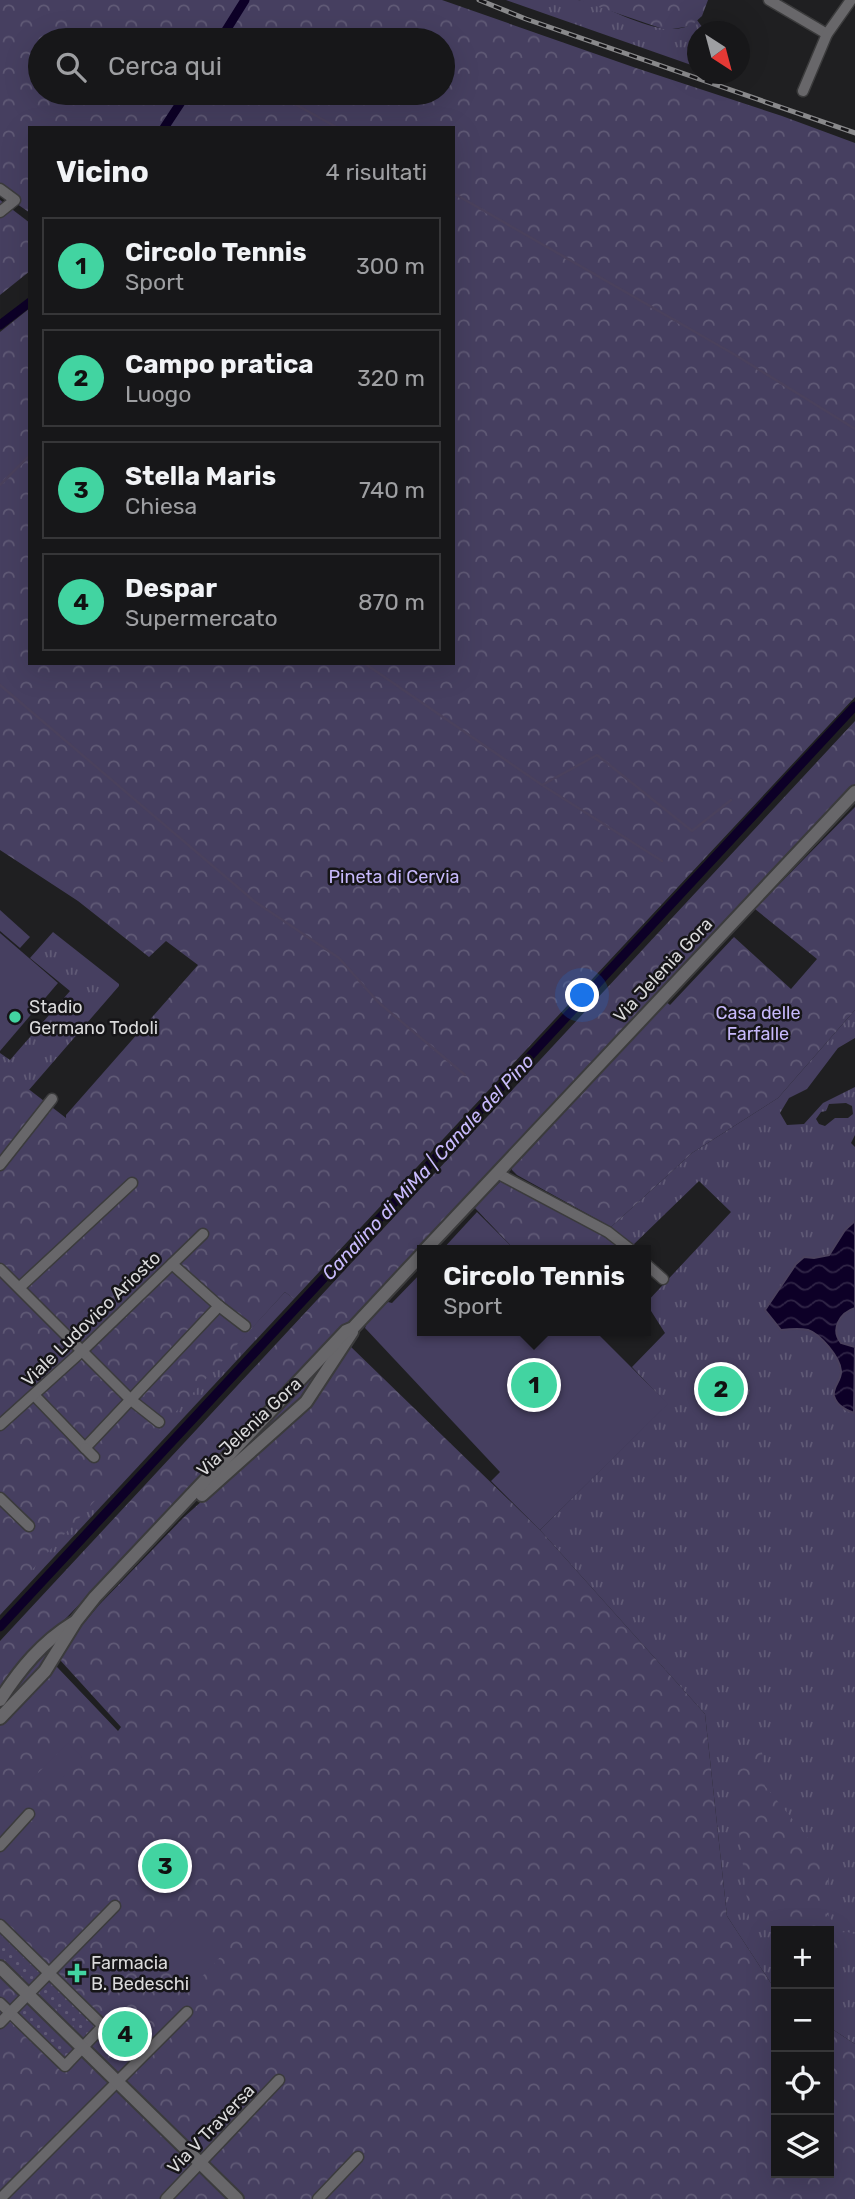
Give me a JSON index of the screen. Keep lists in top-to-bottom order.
{
  "streets": {
    "street": ["Via Jelenia Gora", "Viale Ludovico Ariosto", "Via V Traversa"]
  },
  "water": ["Canalino di MiMa | Canale del Pino"],
  "parks": ["Pineta di Cervia", "Casa delle Farfalle"],
  "places": {
    "other": ["Stadio Germano Todoli"],
    "health": ["Farmacia B. Bedeschi"]
  },
  "north": "bottom right",
  "page": {
    "search": "Cerca qui",
    "heading": ["Vicino", "4 risultati"],
    "list": [
      {
        "mark": "1",
        "name": "Circolo Tennis",
        "note": "Sport",
        "value": "300 m"
      },
      {
        "mark": "2",
        "name": "Campo pratica",
        "note": "Luogo",
        "value": "320 m"
      },
      {
        "mark": "3",
        "name": "Stella Maris",
        "note": "Chiesa",
        "value": "740 m"
      },
      {
        "mark": "4",
        "name": "Despar",
        "note": "Supermercato",
        "value": "870 m"
      }
    ],
    "popup": ["Circolo Tennis", "Sport"],
    "pins": [
      "1",
      "2",
      "3",
      "4"
    ],
    "map_buttons": ["+", "−"]
  }
}
